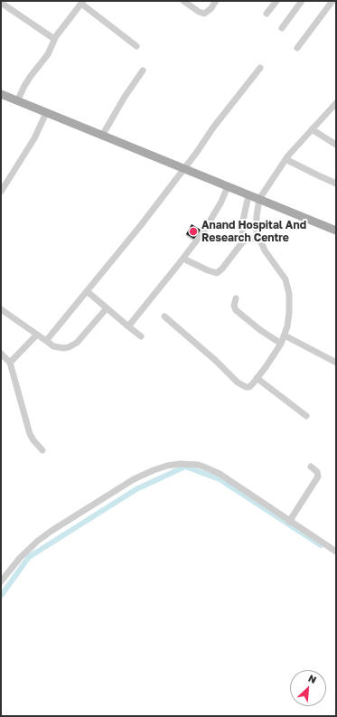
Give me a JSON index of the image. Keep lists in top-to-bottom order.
{
  "places": ["Anand Hospital And Research Centre"],
  "north": "top right"
}
